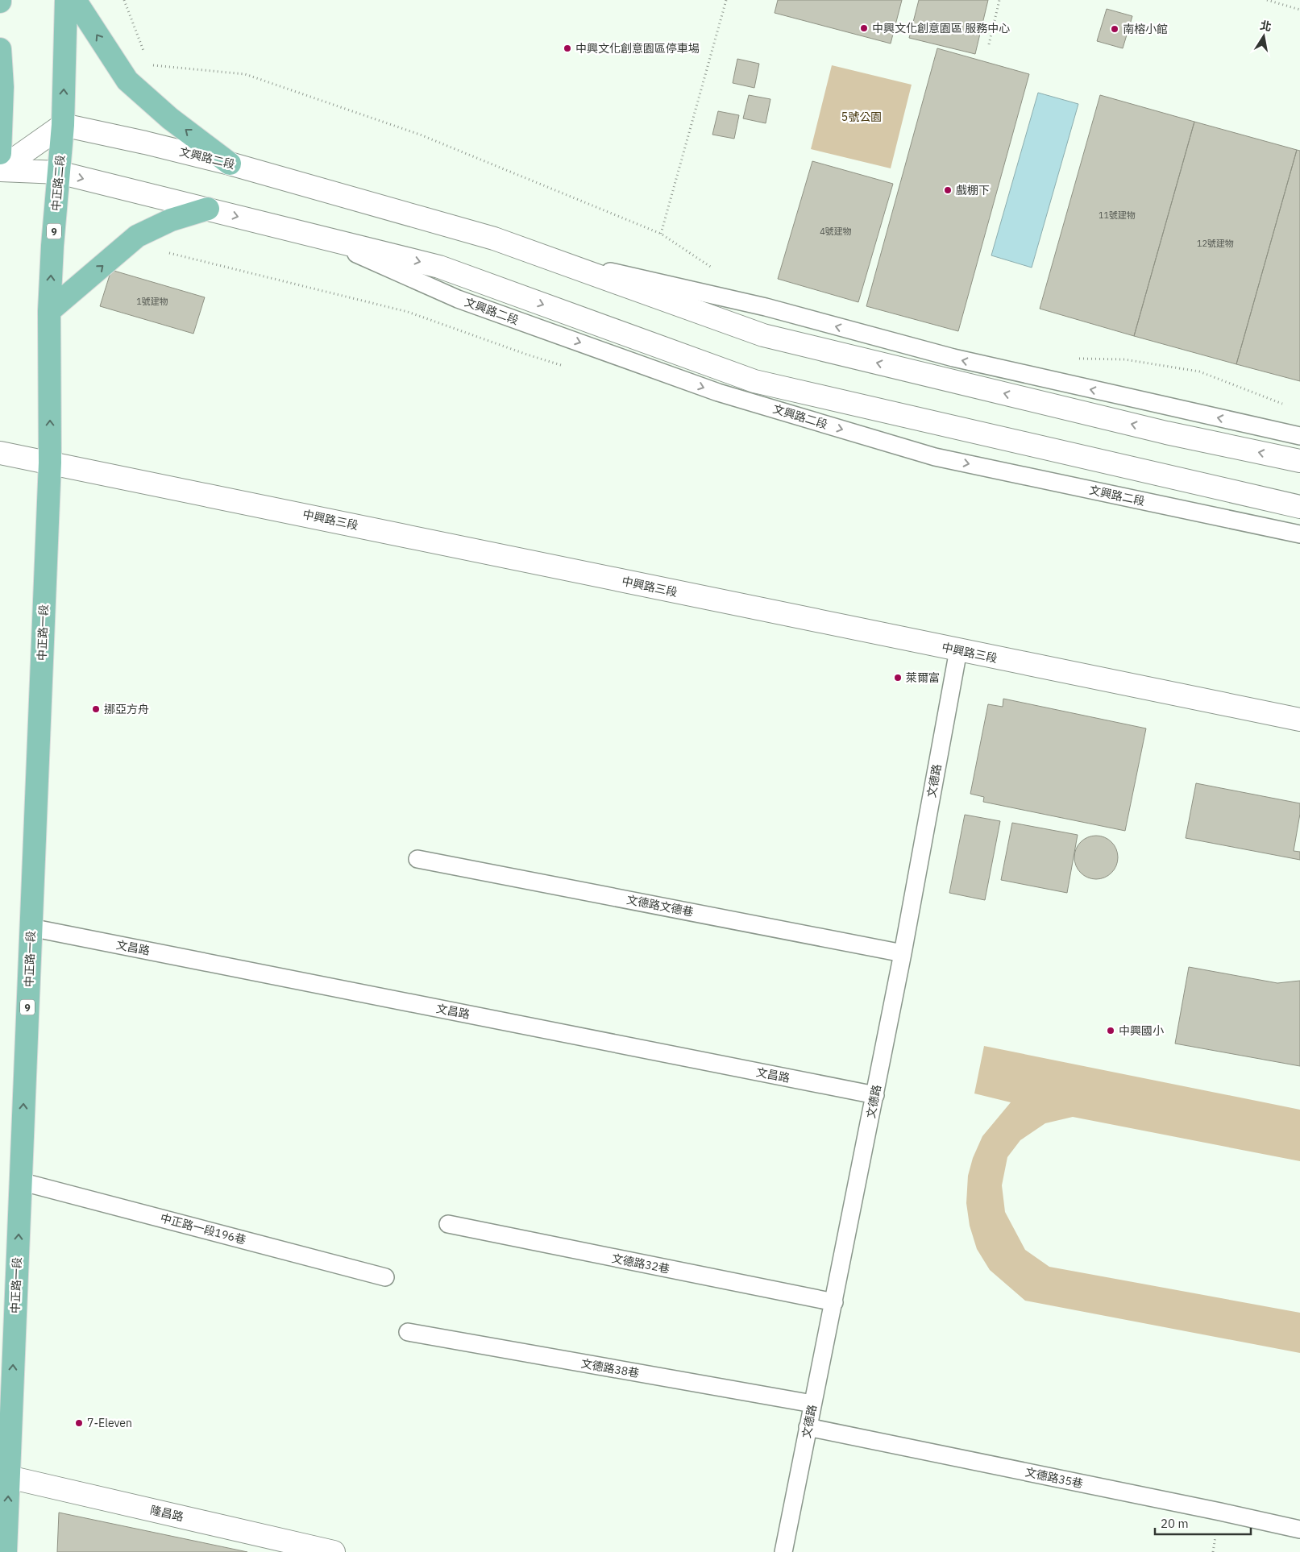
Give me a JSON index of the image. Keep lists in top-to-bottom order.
{
  "streets": {
    "main road": ["中正路二段", "9", "中正路一段"],
    "street": ["文興路二段", "中興路三段", "隆昌路"],
    "lane": [
      "文德路",
      "文德路文德巷",
      "文昌路",
      "中正路一段196巷",
      "文德路32巷",
      "文德路38巷",
      "文德路35巷"
    ]
  },
  "crossings": [
    ["文興路二段", "中正路二段"],
    ["中正路二段", "中興路三段"],
    ["中正路二段", "中正路一段"],
    ["中興路三段", "中正路一段"],
    ["中興路三段", "文德路"],
    ["中正路一段", "文昌路"],
    ["中正路一段", "中正路一段196巷"],
    ["中正路一段", "隆昌路"],
    ["文德路", "文德路文德巷"],
    ["文德路", "文昌路"],
    ["文德路", "文德路32巷"],
    ["文德路", "文德路38巷"],
    ["文德路", "文德路35巷"]
  ],
  "one_way": ["中正路二段", "中正路一段"],
  "parks": ["5號公園"],
  "places": [
    "中興文化創意園區 服務中心",
    "南榕小館",
    "中興文化創意園區停車場",
    "戲棚下",
    "萊爾富",
    "挪亞方舟",
    "中興國小",
    "7-Eleven"
  ],
  "house_numbers": [
    "11號建物",
    "4號建物",
    "12號建物",
    "1號建物"
  ],
  "scale_bar": "20 m",
  "north": "top"
}
